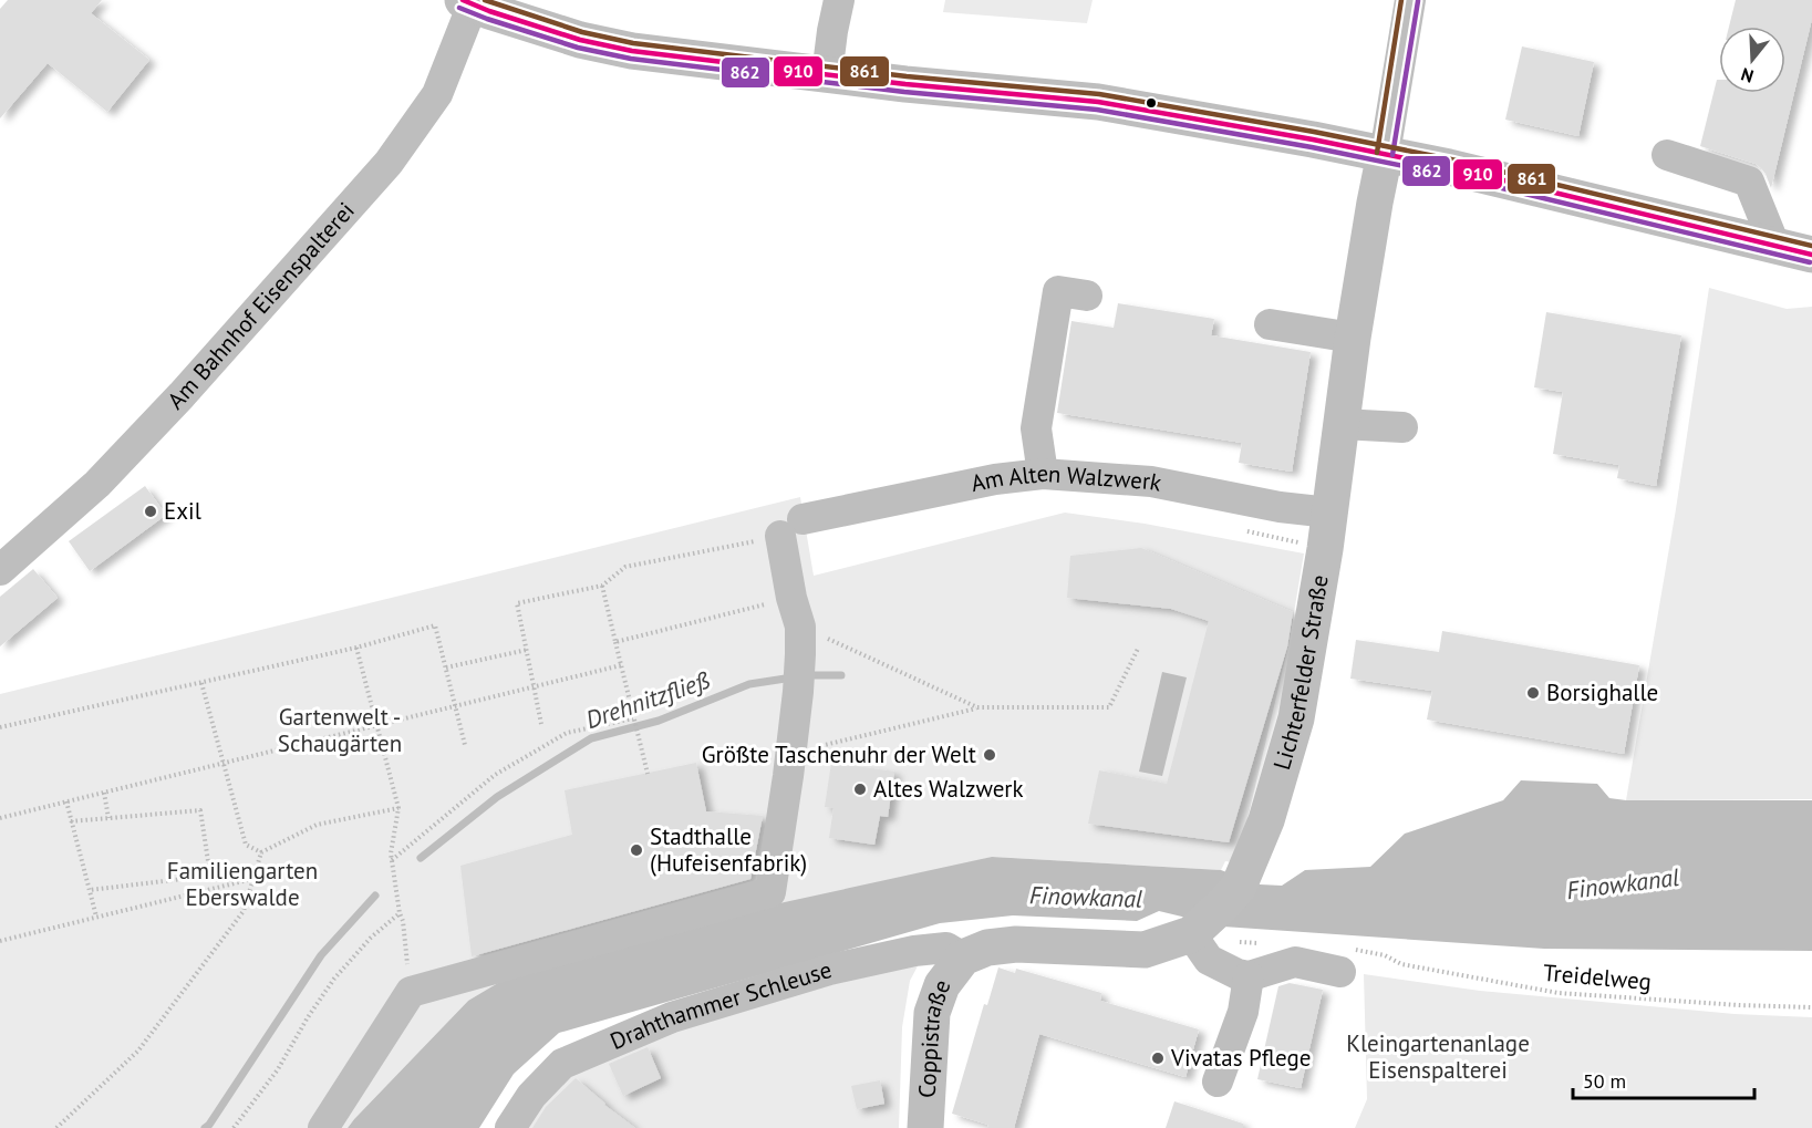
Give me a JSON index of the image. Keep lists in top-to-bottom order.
{
  "streets": {
    "main road": ["Lichterfelder Straße", "Coppistraße"],
    "street": ["Am Bahnhof Eisenspalterei", "Am Alten Walzwerk", "Drahthammer Schleuse"],
    "path": ["Treidelweg"]
  },
  "crossings": [
    ["Am Alten Walzwerk", "Lichterfelder Straße"],
    ["Lichterfelder Straße", "Drahthammer Schleuse"],
    ["Lichterfelder Straße", "Coppistraße"],
    ["Drahthammer Schleuse", "Coppistraße"]
  ],
  "water": ["Drehnitzfließ", "Finowkanal"],
  "parks": ["Gartenwelt - Schaugärten", "Familiengarten Eberswalde", "Kleingartenanlage Eisenspalterei"],
  "places": [
    "Exil",
    "Borsighalle",
    "Größte Taschenuhr der Welt",
    "Altes Walzwerk",
    "Stadthalle (Hufeisenfabrik)",
    "Vivatas Pflege"
  ],
  "lines": ["transit line 910", "transit line 861", "transit line 862"],
  "scale_bar": "50 m",
  "north": "bottom"
}
